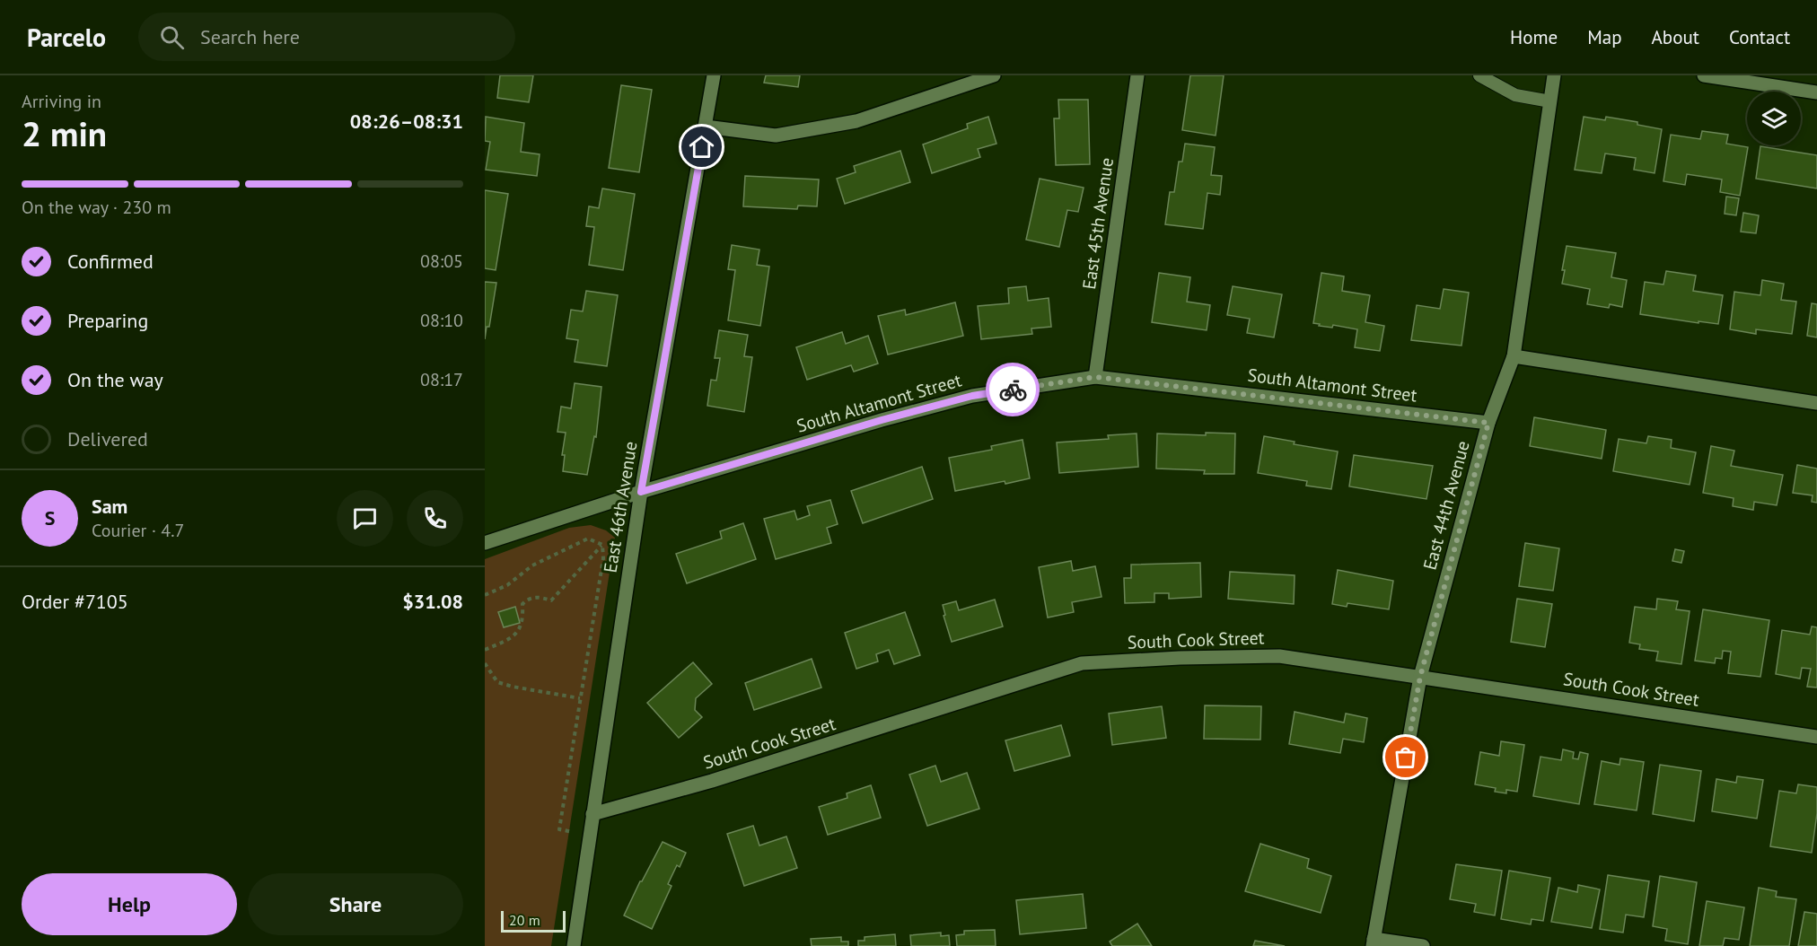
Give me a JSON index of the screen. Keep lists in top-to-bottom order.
{
  "streets": {
    "street": [
      "East 45th Avenue",
      "South Altamont Street",
      "East 44th Avenue",
      "East 46th Avenue",
      "South Cook Street"
    ]
  },
  "crossings": [
    ["East 45th Avenue", "South Altamont Street"],
    ["South Altamont Street", "East 44th Avenue"],
    ["South Altamont Street", "East 46th Avenue"],
    ["East 44th Avenue", "South Cook Street"],
    ["East 46th Avenue", "South Cook Street"]
  ],
  "scale_bar": "20 m",
  "page": {
    "header": "Parcelo",
    "search": "Search here",
    "nav": [
      "Home",
      "Map",
      "About",
      "Contact"
    ],
    "heading": ["2 min", "Arriving in", "08:26–08:31"],
    "panel": [
      "Sam",
      "Courier · 4.7",
      "Order #7105",
      "$31.08"
    ],
    "bar": "On the way · 230 m",
    "list": [
      ["Confirmed", "08:05"],
      ["Preparing", "08:10"],
      ["On the way", "08:17"],
      "Delivered"
    ],
    "round": "S",
    "buttons": ["Help", "Share"],
    "scale": "20 m"
  }
}
